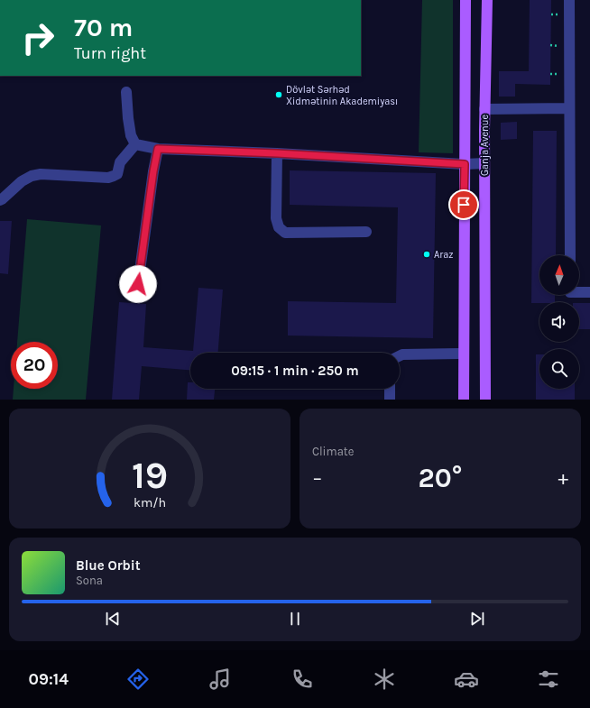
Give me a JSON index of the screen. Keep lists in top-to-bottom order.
{
  "streets": {
    "main road": ["Ganja Avenue"]
  },
  "places": ["Dövlət Sərhəd Xidmətinin Akademiyası", "Araz"],
  "north": "top",
  "page": {
    "turn": ["70 m", "Turn right"],
    "limit": "20",
    "trip": "09:15 · 1 min · 250 m",
    "tile": "Climate",
    "heat": ["−", "20°", "+"],
    "song": ["Blue Orbit", "Sona"],
    "tabs": "09:14",
    "gauge": ["19", "km/h"]
  }
}
